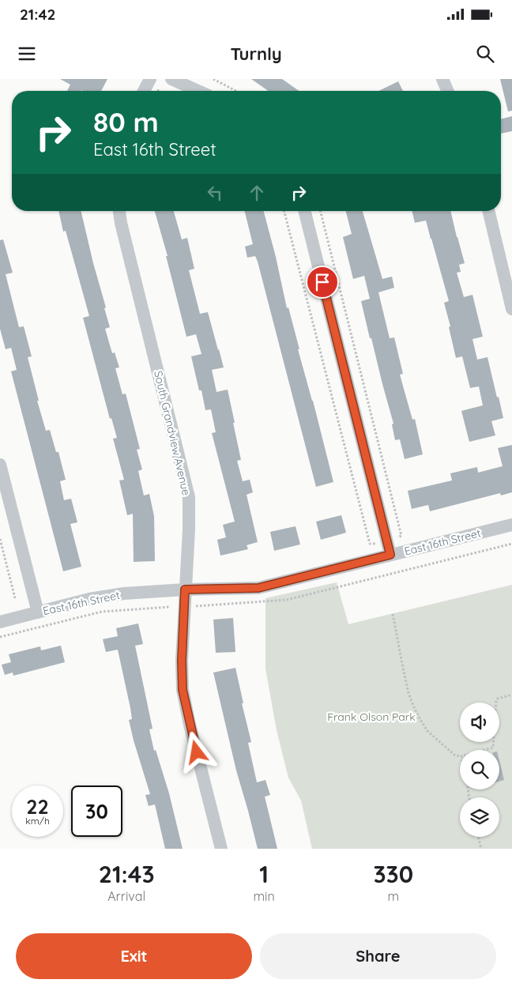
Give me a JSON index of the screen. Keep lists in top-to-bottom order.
{
  "streets": {
    "street": ["South Grandview Avenue", "East 16th Street"]
  },
  "crossings": [
    ["South Grandview Avenue", "East 16th Street"]
  ],
  "parks": ["Frank Olson Park"],
  "page": {
    "status": "21:42",
    "header": "Turnly",
    "turn": ["80 m", "East 16th Street"],
    "speed": "22 km/h",
    "limit": "30",
    "eta": [
      "21:43",
      "Arrival",
      "1",
      "min",
      "330",
      "m"
    ],
    "buttons": ["Exit", "Share"]
  }
}
